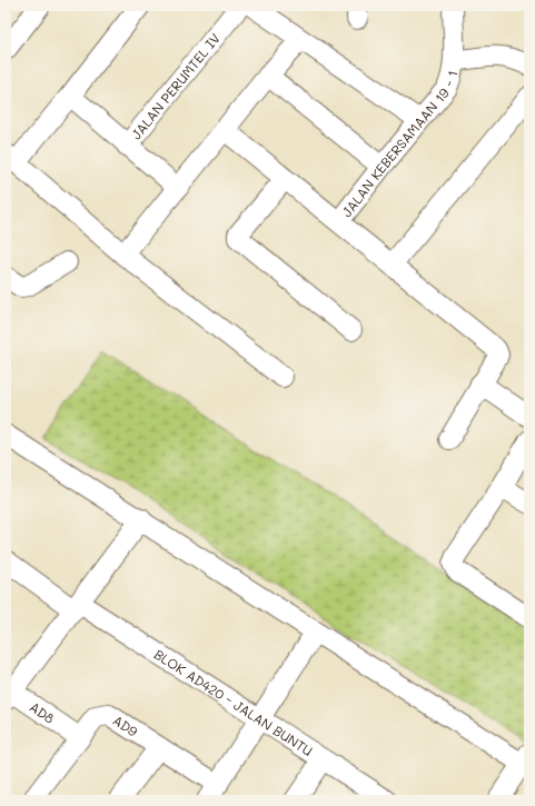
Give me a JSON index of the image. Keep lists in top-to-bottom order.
{
  "streets": {
    "street": [
      "JALAN PERUMTEL IV",
      "JALAN KEBERSAMAAN 19 - 1",
      "BLOK AD420 - JALAN BUNTU",
      "AD8",
      "AD9"
    ]
  },
  "crossings": [
    ["AD8", "AD9"]
  ]
}
